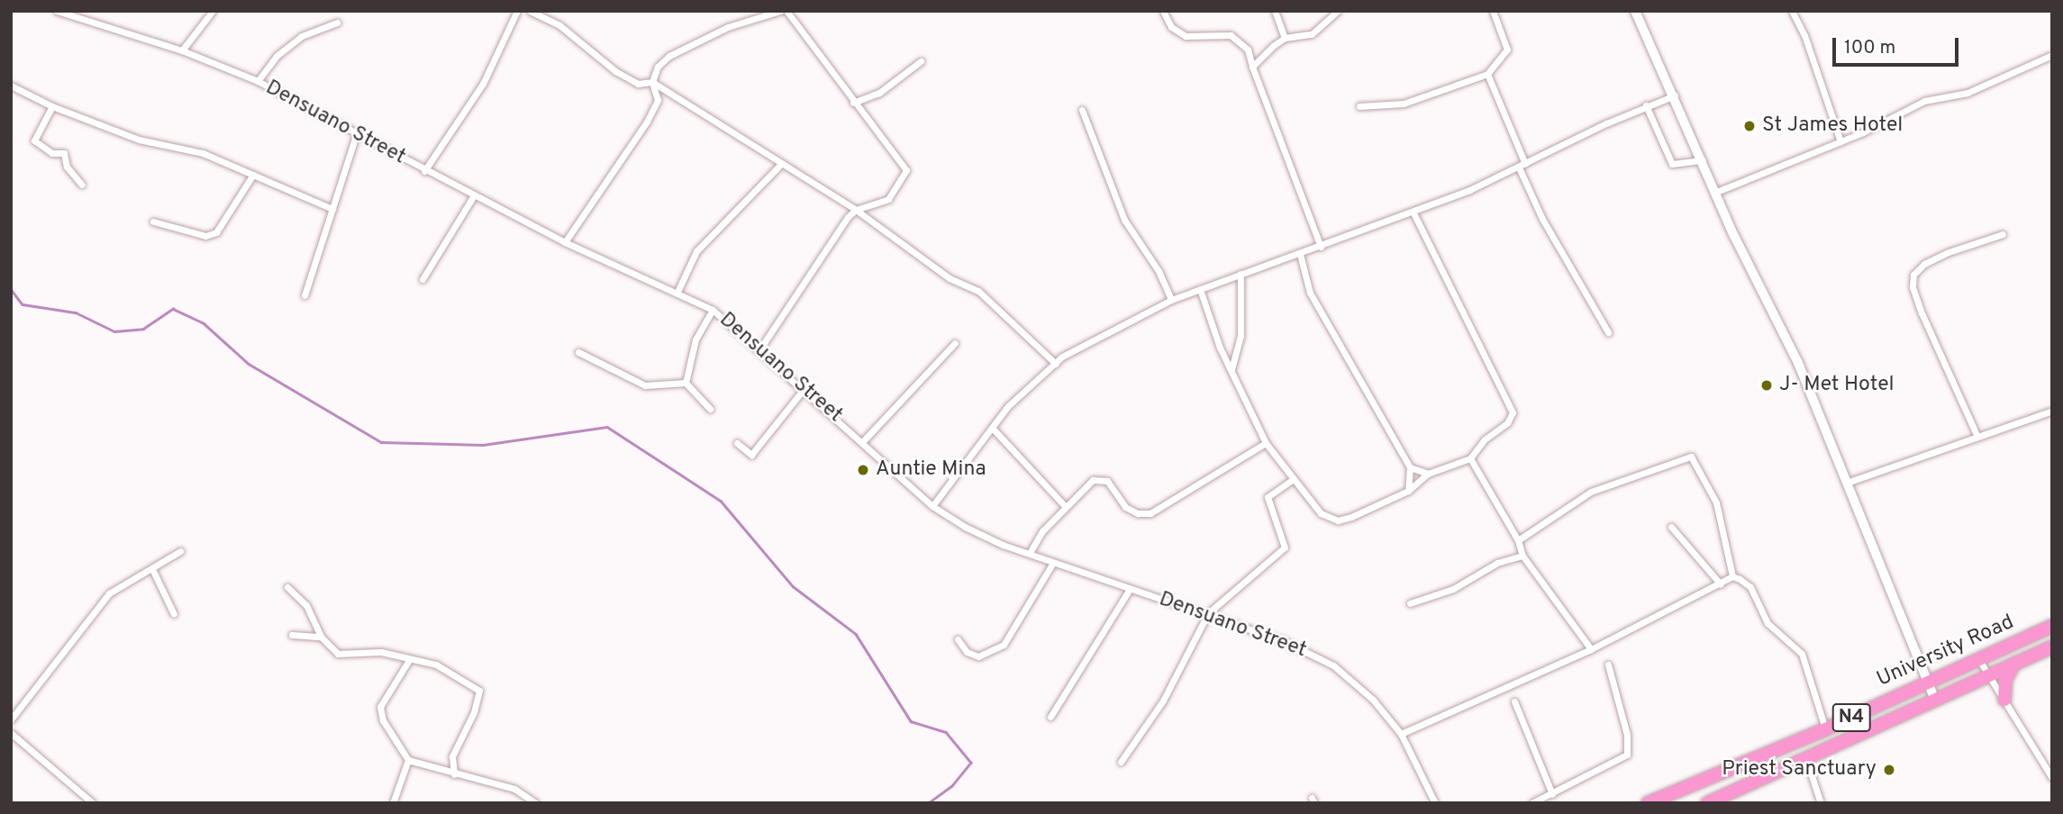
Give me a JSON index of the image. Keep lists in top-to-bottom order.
{
  "streets": {
    "highway": ["University Road", "N4"],
    "street": ["Densuano Street"]
  },
  "places": [
    "St James Hotel",
    "J- Met Hotel",
    "Auntie Mina",
    "Priest Sanctuary"
  ],
  "scale_bar": "100 m"
}
